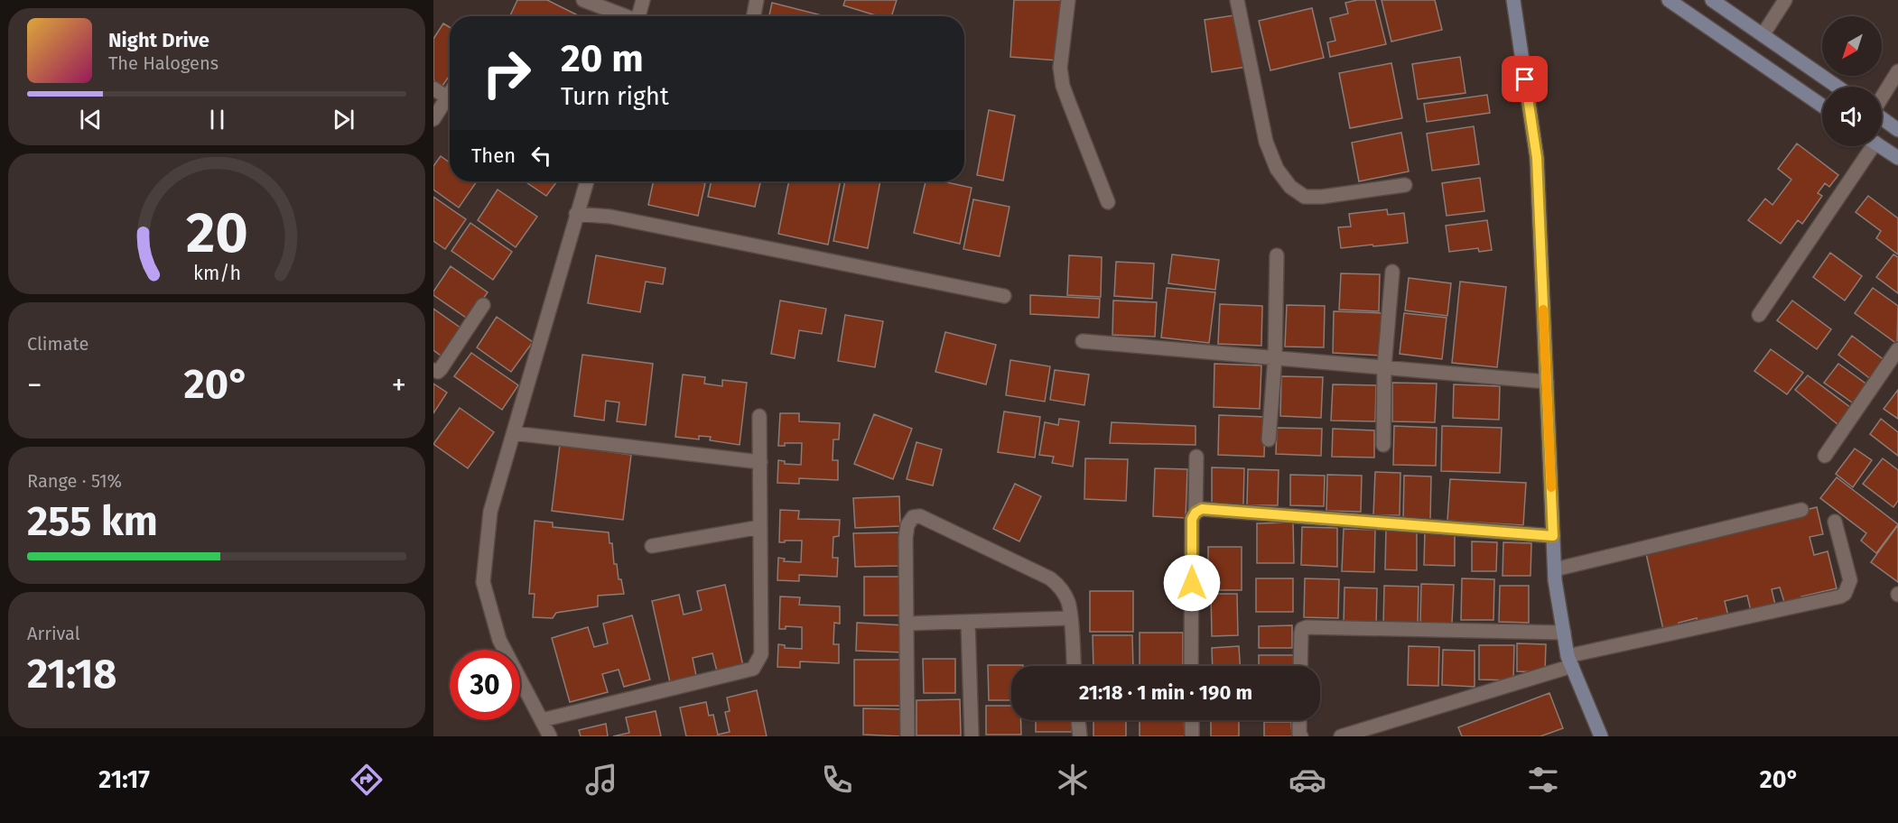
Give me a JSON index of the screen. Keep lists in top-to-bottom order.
{
  "north": "bottom left",
  "page": {
    "turn": ["20 m", "Turn right"],
    "song": ["Night Drive", "The Halogens"],
    "then": "Then",
    "tile": [
      "Climate",
      ["Range · 51%", "255 km"],
      ["Arrival", "21:18"]
    ],
    "heat": ["−", "20°", "+"],
    "limit": "30",
    "trip": "21:18 · 1 min · 190 m",
    "tabs": ["21:17", "20°"],
    "gauge": ["20", "km/h"]
  }
}
